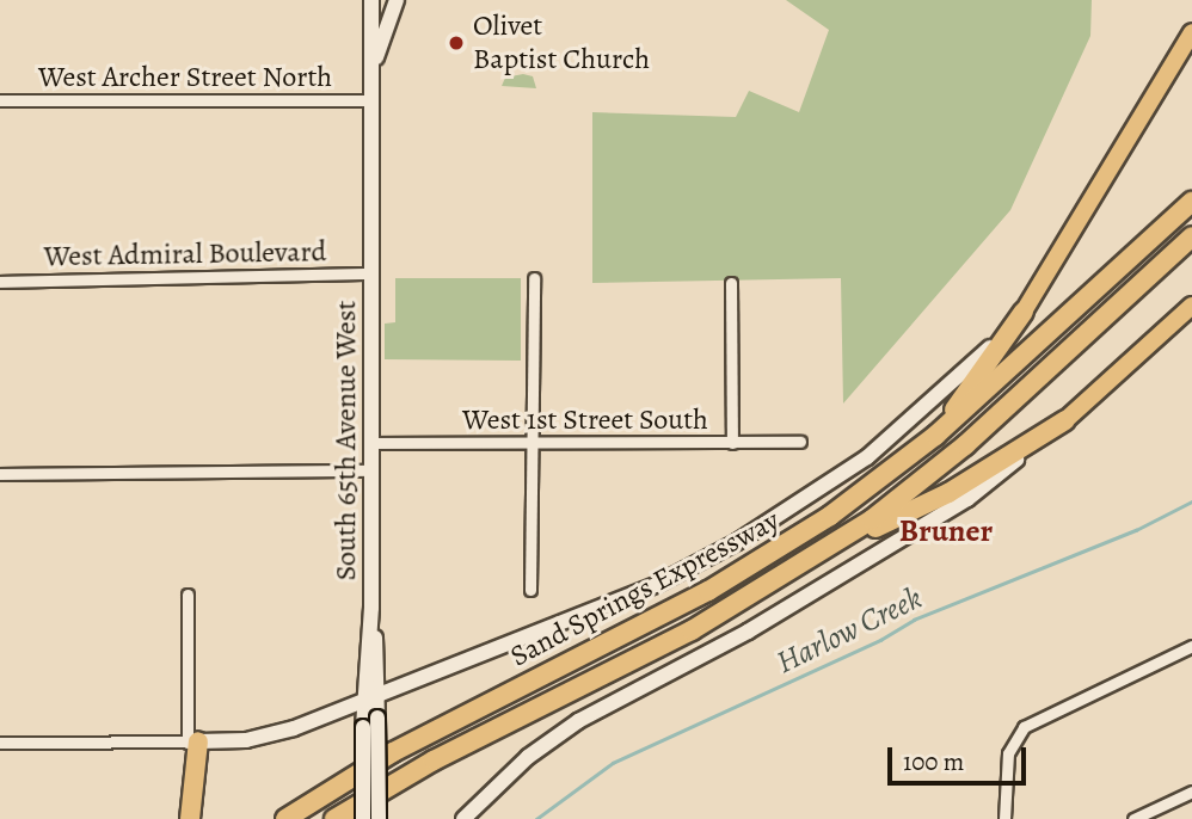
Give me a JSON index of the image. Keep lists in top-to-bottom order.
{
  "streets": {
    "highway": ["Sand Springs Expressway"],
    "main road": ["South 65th Avenue West"],
    "street": ["West Archer Street North", "West Admiral Boulevard", "West 1st Street South"]
  },
  "crossings": [
    ["West Archer Street North", "South 65th Avenue West"],
    ["West Admiral Boulevard", "South 65th Avenue West"],
    ["West 1st Street South", "South 65th Avenue West"]
  ],
  "districts": ["Bruner"],
  "water": ["Harlow Creek"],
  "places": ["Olivet Baptist Church"],
  "scale_bar": "100 m"
}
